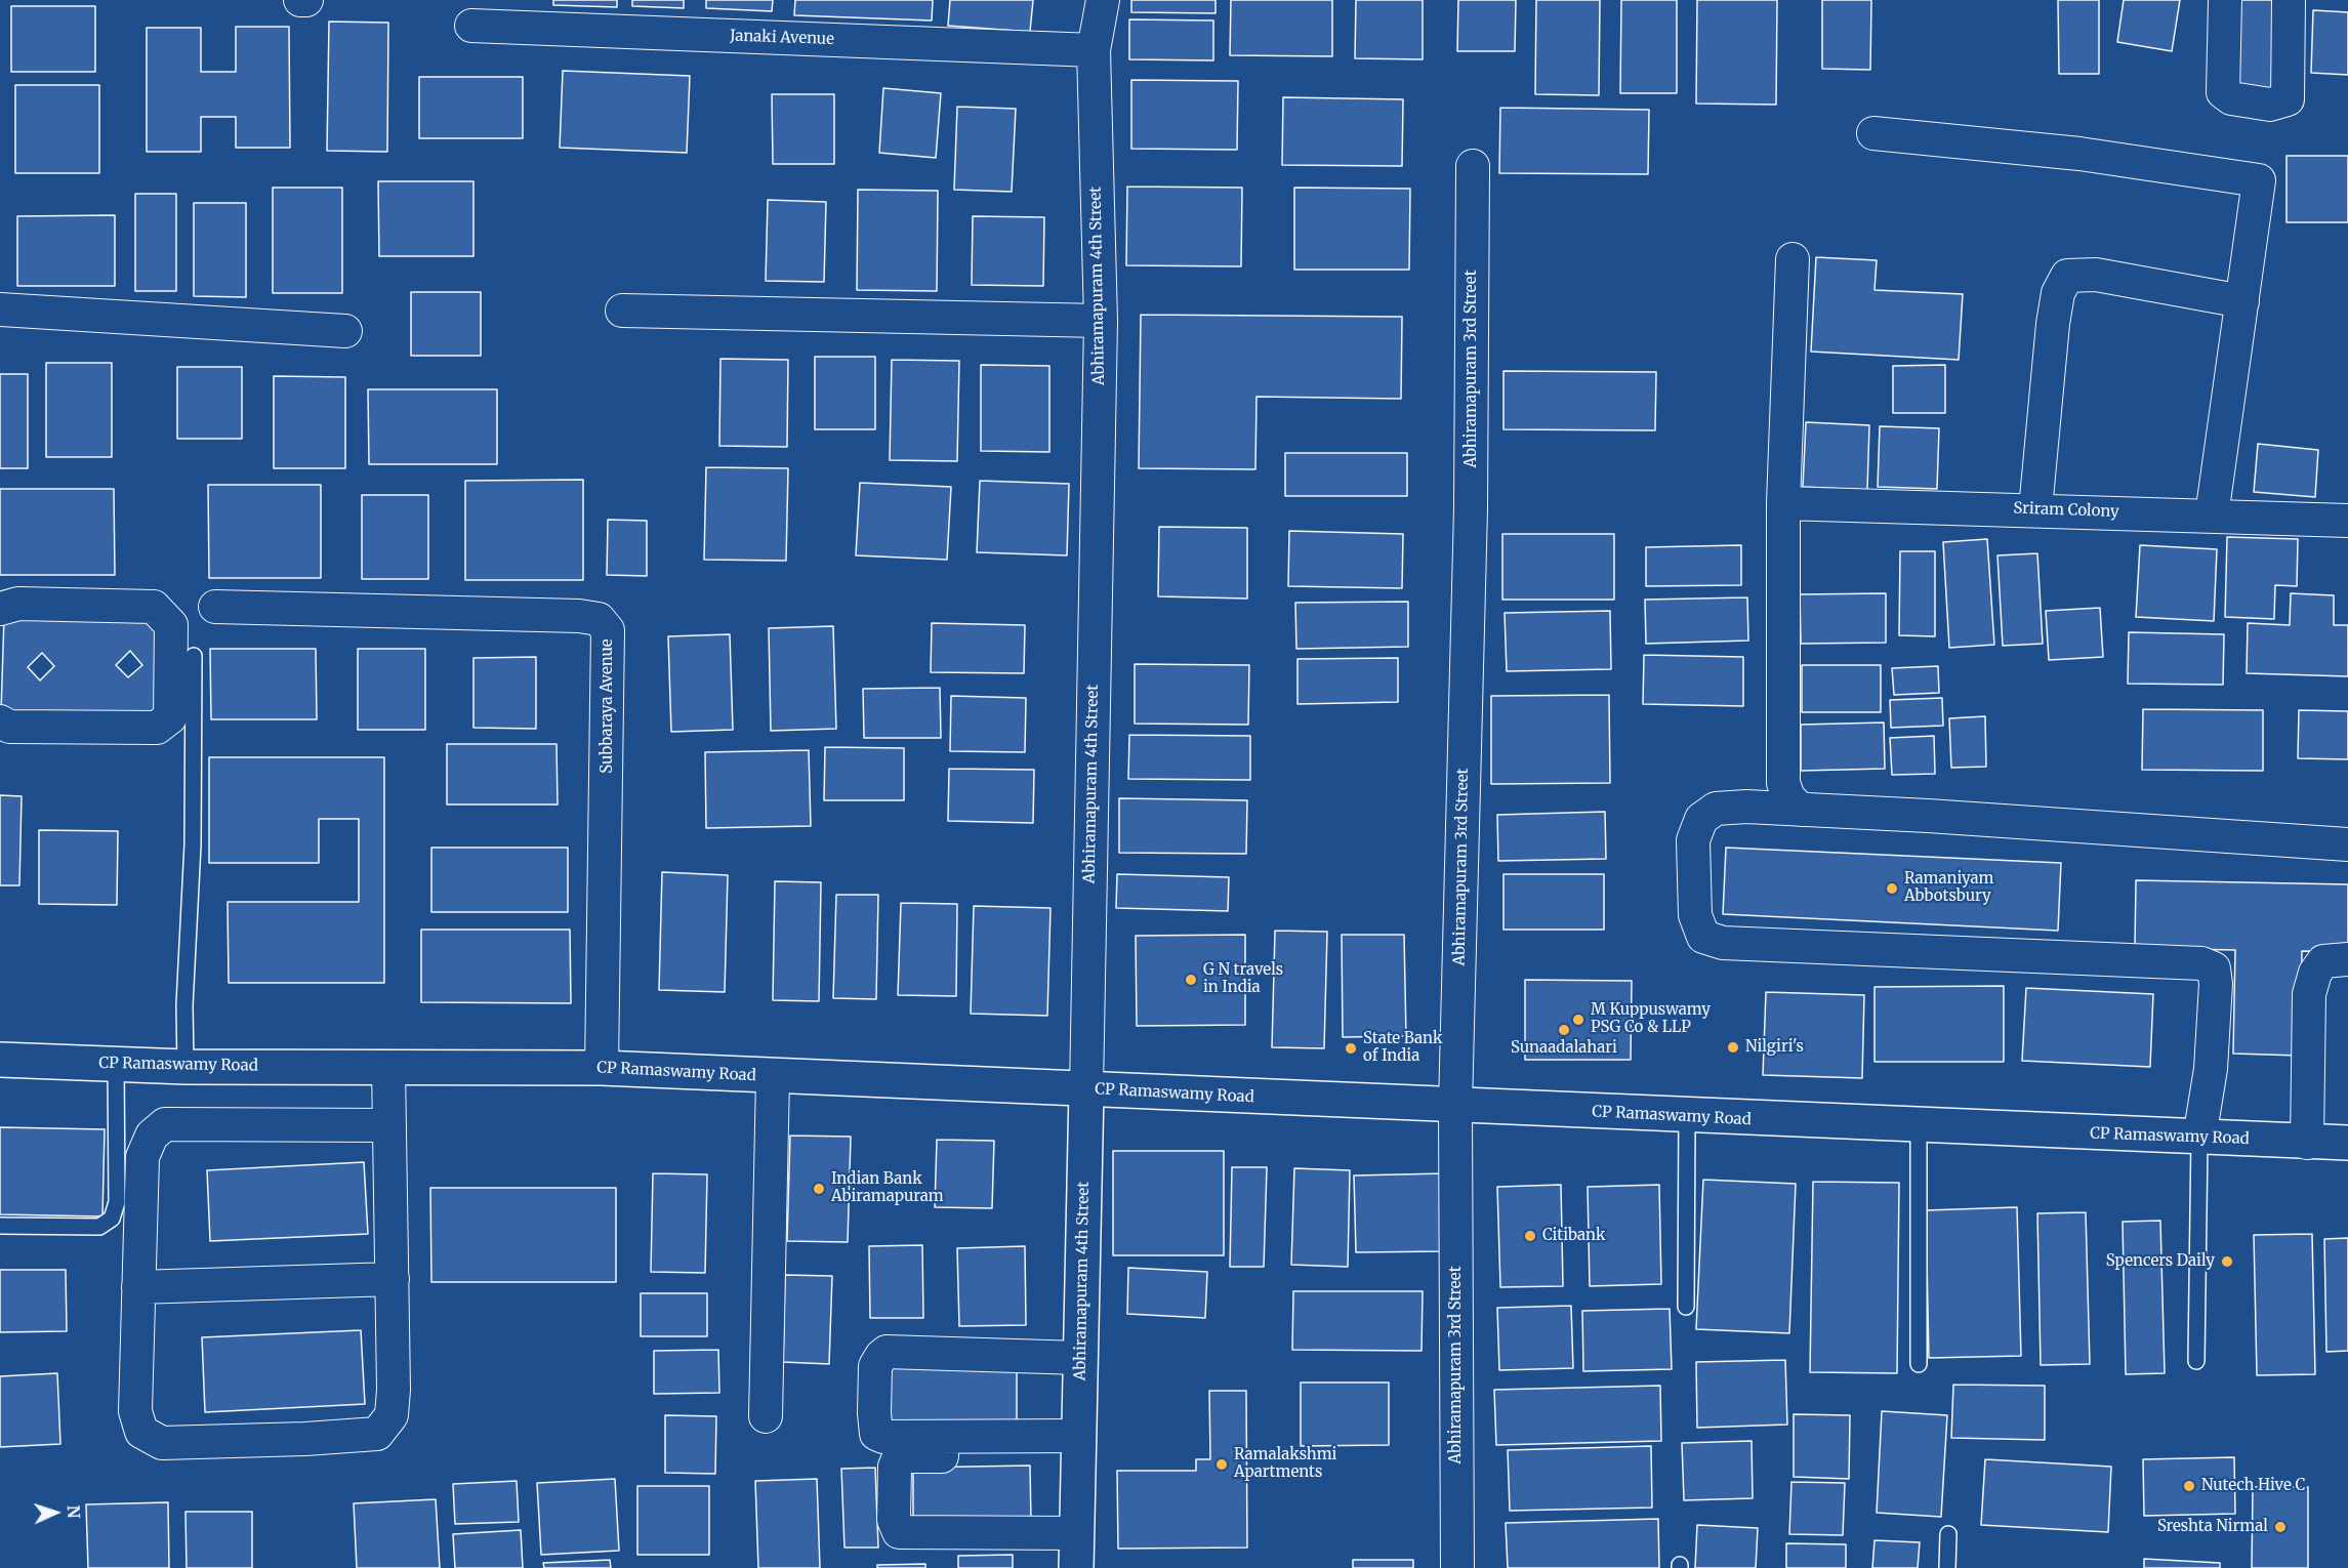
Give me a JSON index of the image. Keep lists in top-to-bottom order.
{
  "streets": {
    "main road": ["Abhiramapuram 4th Street", "CP Ramaswamy Road"],
    "street": [
      "Janaki Avenue",
      "Abhiramapuram 3rd Street",
      "Sriram Colony",
      "Subbaraya Avenue"
    ]
  },
  "crossings": [
    ["Janaki Avenue", "Abhiramapuram 4th Street"],
    ["Abhiramapuram 4th Street", "CP Ramaswamy Road"],
    ["Abhiramapuram 3rd Street", "CP Ramaswamy Road"],
    ["Subbaraya Avenue", "CP Ramaswamy Road"]
  ],
  "places": [
    "Ramaniyam Abbotsbury",
    "G N travels in India",
    "M Kuppuswamy PSG Co & LLP",
    "Sunaadalahari",
    "Nilgiri's",
    "State Bank of India",
    "Indian Bank Abiramapuram",
    "Citibank",
    "Spencers Daily",
    "Ramalakshmi Apartments",
    "Nutech Hive C",
    "Sreshta Nirmal"
  ],
  "north": "right"
}
